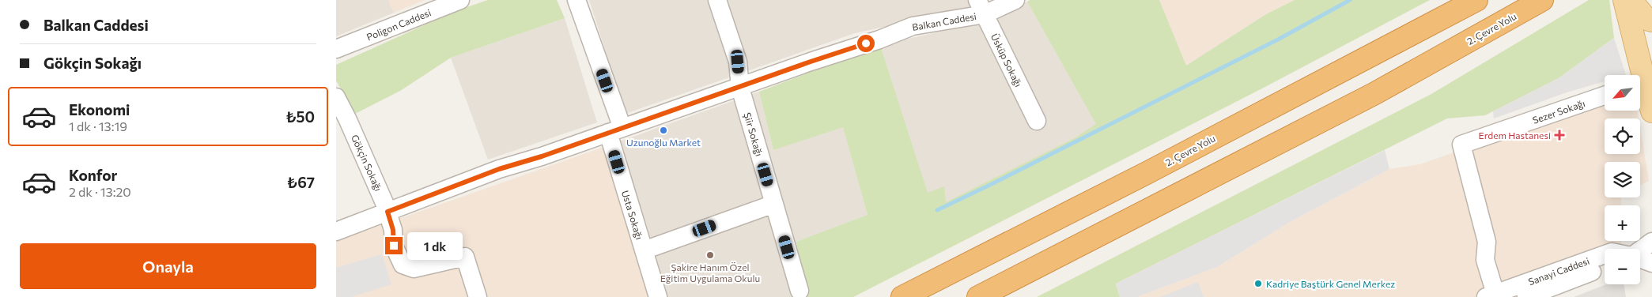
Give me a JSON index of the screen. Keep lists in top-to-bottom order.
{
  "streets": {
    "highway": ["2. Çevre Yolu"],
    "street": [
      "Balkan Caddesi",
      "Poligon Caddesi",
      "Üsküp Sokağı",
      "Sezer Sokağı",
      "Şiir Sokağı",
      "Gökçin Sokağı",
      "Usta Sokağı",
      "Sanayi Caddesi"
    ]
  },
  "crossings": [
    ["Balkan Caddesi", "Üsküp Sokağı"],
    ["Balkan Caddesi", "Şiir Sokağı"],
    ["Balkan Caddesi", "Gökçin Sokağı"],
    ["Balkan Caddesi", "Usta Sokağı"],
    ["Sezer Sokağı", "Sanayi Caddesi"]
  ],
  "places": {
    "other": ["Uzunoğlu Market", "Şakire Hanım Özel Eğitim Uygulama Okulu", "Kadriye Baştürk Genel Merkez"],
    "health": ["Erdem Hastanesi"]
  },
  "north": "bottom left",
  "page": {
    "banner": ["Balkan Caddesi", "Gökçin Sokağı"],
    "map_buttons": ["+", "−"],
    "list": [
      {
        "name": "Ekonomi",
        "note": "1 dk · 13:19",
        "value": "₺50"
      },
      {
        "name": "Konfor",
        "note": "2 dk · 13:20",
        "value": "₺67"
      }
    ],
    "bubble": "1 dk",
    "buttons": "Onayla"
  }
}
